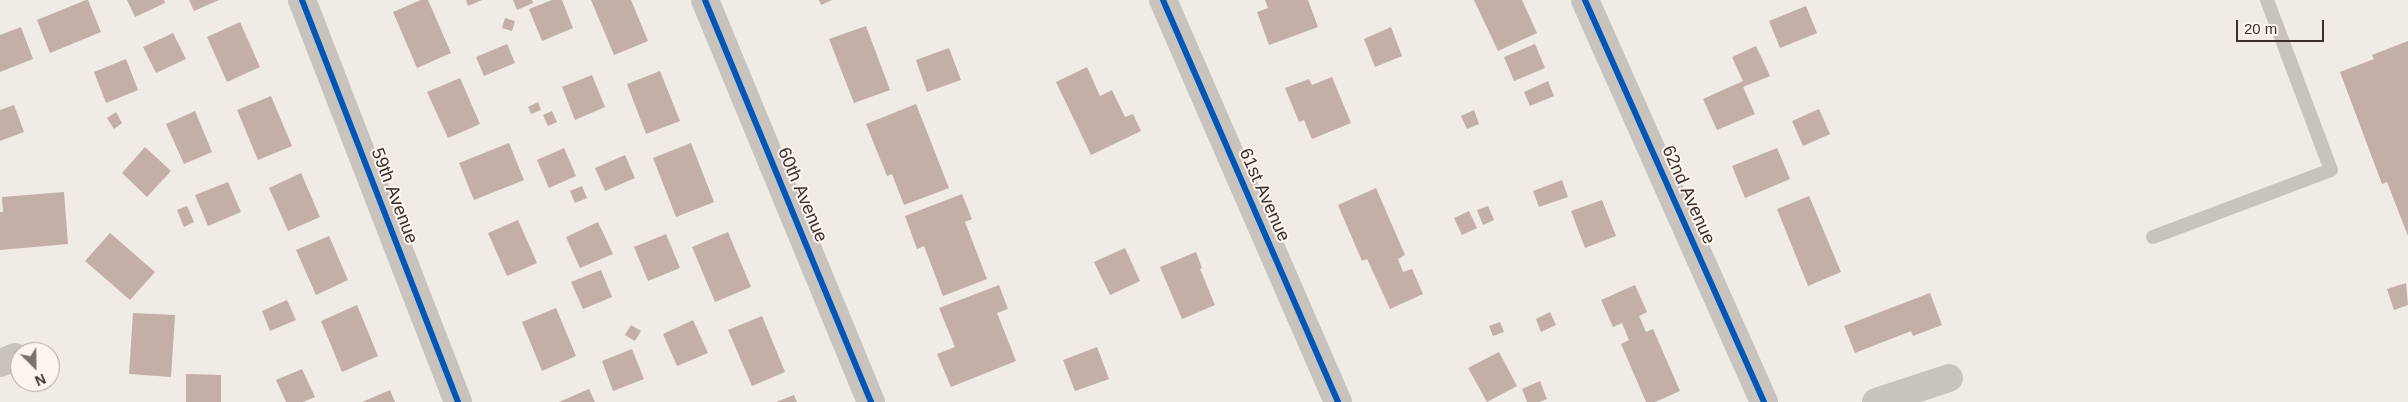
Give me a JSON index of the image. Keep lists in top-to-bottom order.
{
  "streets": {
    "street": [
      "60th Avenue",
      "61st Avenue",
      "62nd Avenue",
      "59th Avenue"
    ]
  },
  "scale_bar": "20 m",
  "north": "bottom right"
}
